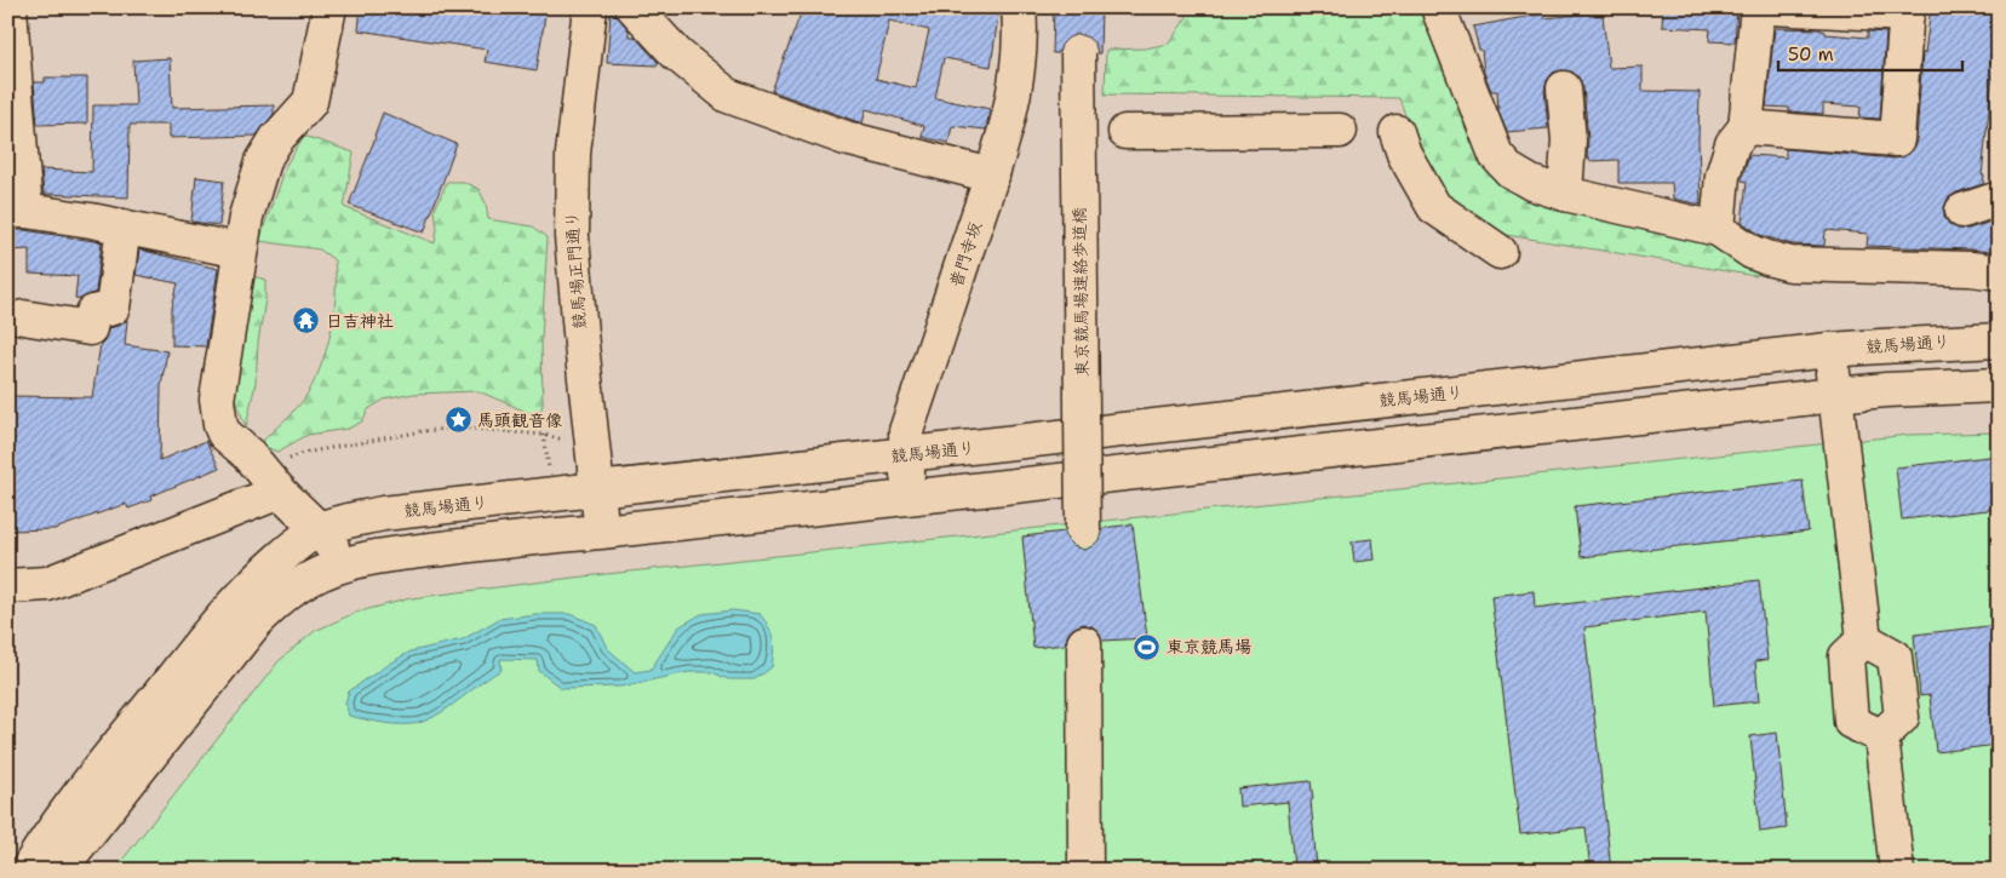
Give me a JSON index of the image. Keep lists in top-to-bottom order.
{
  "streets": {
    "street": [
      "普門寺坂",
      "競馬場正門通り",
      "東京競馬場連絡歩道橋",
      "競馬場通り"
    ]
  },
  "crossings": [
    ["普門寺坂", "競馬場通り"],
    ["競馬場正門通り", "競馬場通り"]
  ],
  "places": {
    "temple": ["日吉神社"],
    "place": ["馬頭観音像"],
    "sports": ["東京競馬場"]
  },
  "scale_bar": "50 m"
}
